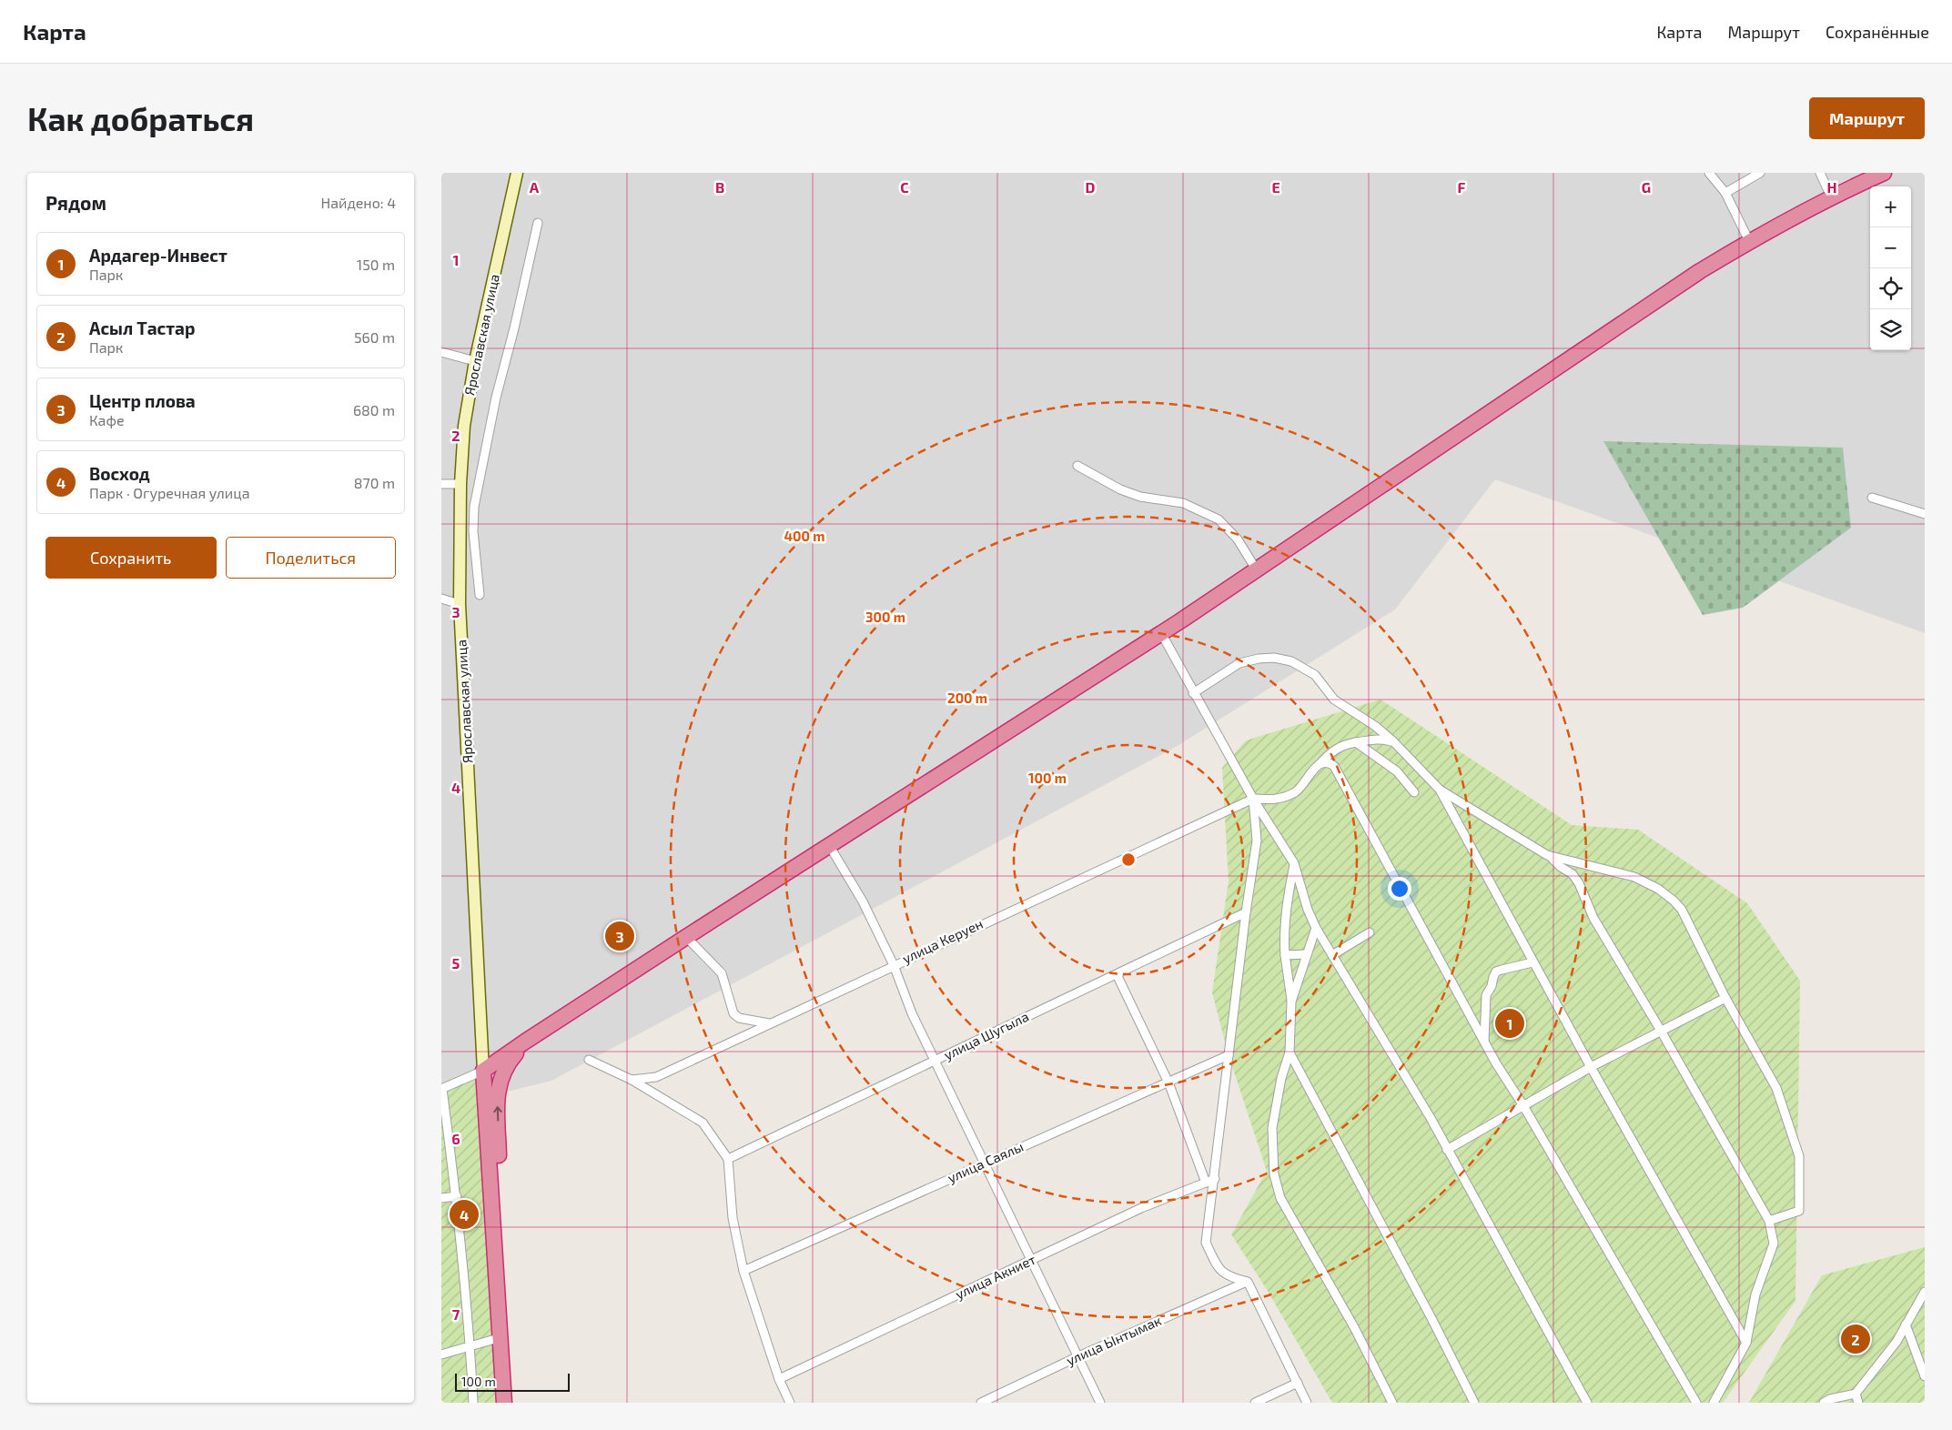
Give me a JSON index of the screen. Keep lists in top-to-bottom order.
{
  "streets": {
    "main road": ["Ярославская улица"],
    "street": [
      "улица Керуен",
      "улица Шугыла",
      "улица Саялы",
      "улица Акниет",
      "улица Ынтымак"
    ]
  },
  "scale_bar": "100 m",
  "page": {
    "header": "Карта",
    "nav": ["Карта", "Маршрут", "Сохранённые"],
    "buttons": [
      "Маршрут",
      ["Сохранить", "Поделиться"]
    ],
    "title": "Как добраться",
    "heading": ["Рядом", "Найдено: 4"],
    "map_buttons": ["+", "−"],
    "list": [
      {
        "mark": "1",
        "name": "Ардагер-Инвест",
        "note": "Парк",
        "value": "150 m"
      },
      {
        "mark": "2",
        "name": "Асыл Тастар",
        "note": "Парк",
        "value": "560 m"
      },
      {
        "mark": "3",
        "name": "Центр плова",
        "note": "Кафе",
        "value": "680 m"
      },
      {
        "mark": "4",
        "name": "Восход",
        "note": "Парк · Огуречная улица",
        "value": "870 m"
      }
    ],
    "pins": [
      "3",
      "1",
      "4",
      "2"
    ],
    "scale": "100 m"
  },
  "grid": {
    "columns": [
      "A",
      "B",
      "C",
      "D",
      "E",
      "F",
      "G",
      "H"
    ],
    "rows": [
      "1",
      "2",
      "3",
      "4",
      "5",
      "6",
      "7"
    ]
  },
  "rings": [
    "400 m",
    "300 m",
    "200 m",
    "100 m"
  ]
}
